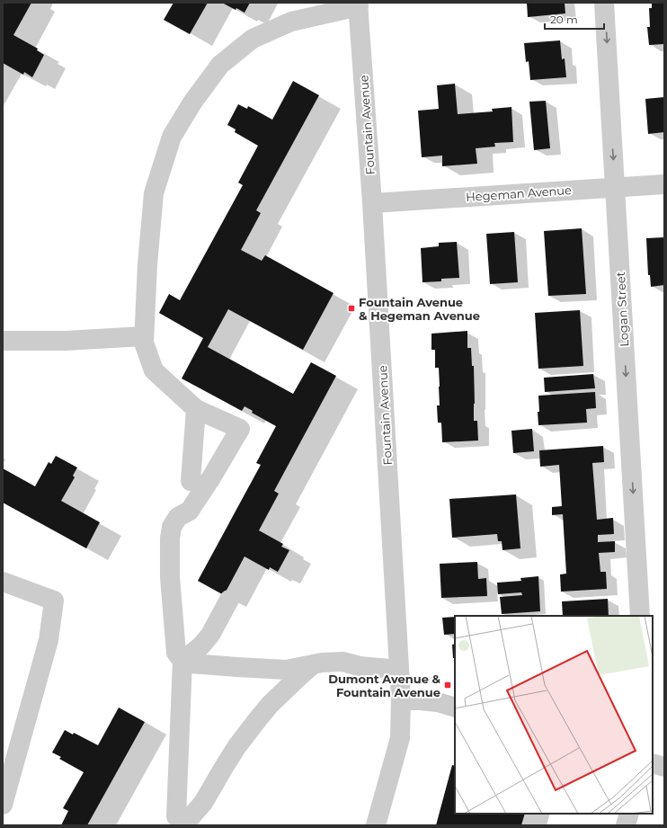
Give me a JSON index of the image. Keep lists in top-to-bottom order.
{
  "streets": {
    "street": ["Fountain Avenue", "Hegeman Avenue", "Logan Street"]
  },
  "crossings": [
    ["Fountain Avenue", "Hegeman Avenue"],
    ["Hegeman Avenue", "Logan Street"]
  ],
  "one_way": ["Logan Street"],
  "places": {
    "transit": ["Fountain Avenue & Hegeman Avenue", "Dumont Avenue & Fountain Avenue"]
  },
  "scale_bar": "20 m"
}
